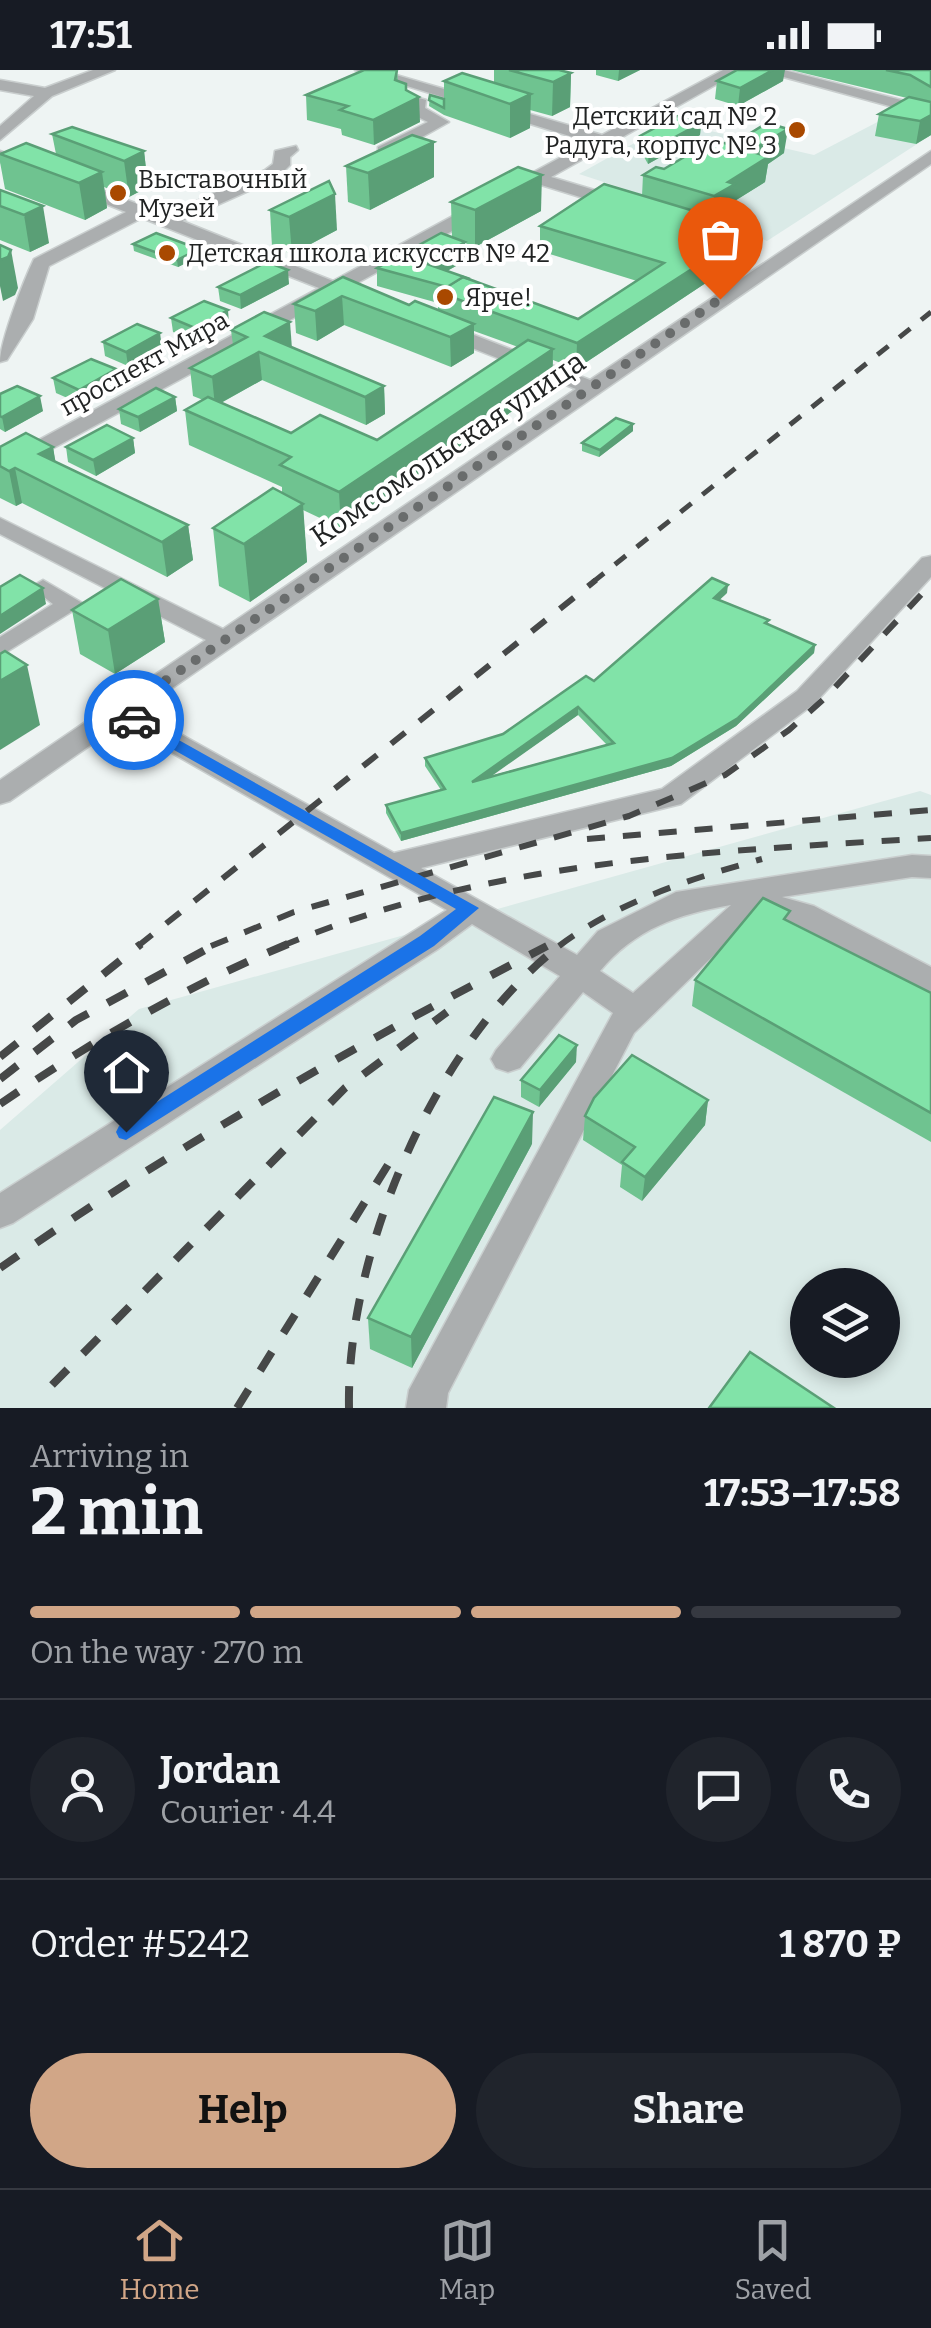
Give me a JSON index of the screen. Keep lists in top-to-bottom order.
{
  "streets": {
    "street": ["проспект Мира", "Комсомольская улица"]
  },
  "places": [
    "Детский сад № 2 Радуга, корпус № 3",
    "Выставочный Музей",
    "Детская школа искусств № 42",
    "Ярче!"
  ],
  "page": {
    "status": "17:51",
    "heading": ["2 min", "Arriving in", "17:53–17:58"],
    "panel": [
      "Jordan",
      "Courier · 4.4",
      "Order #5242",
      "1 870 ₽"
    ],
    "bar": "On the way · 270 m",
    "buttons": ["Help", "Share"],
    "tabs": ["Home", "Map", "Saved"]
  }
}
